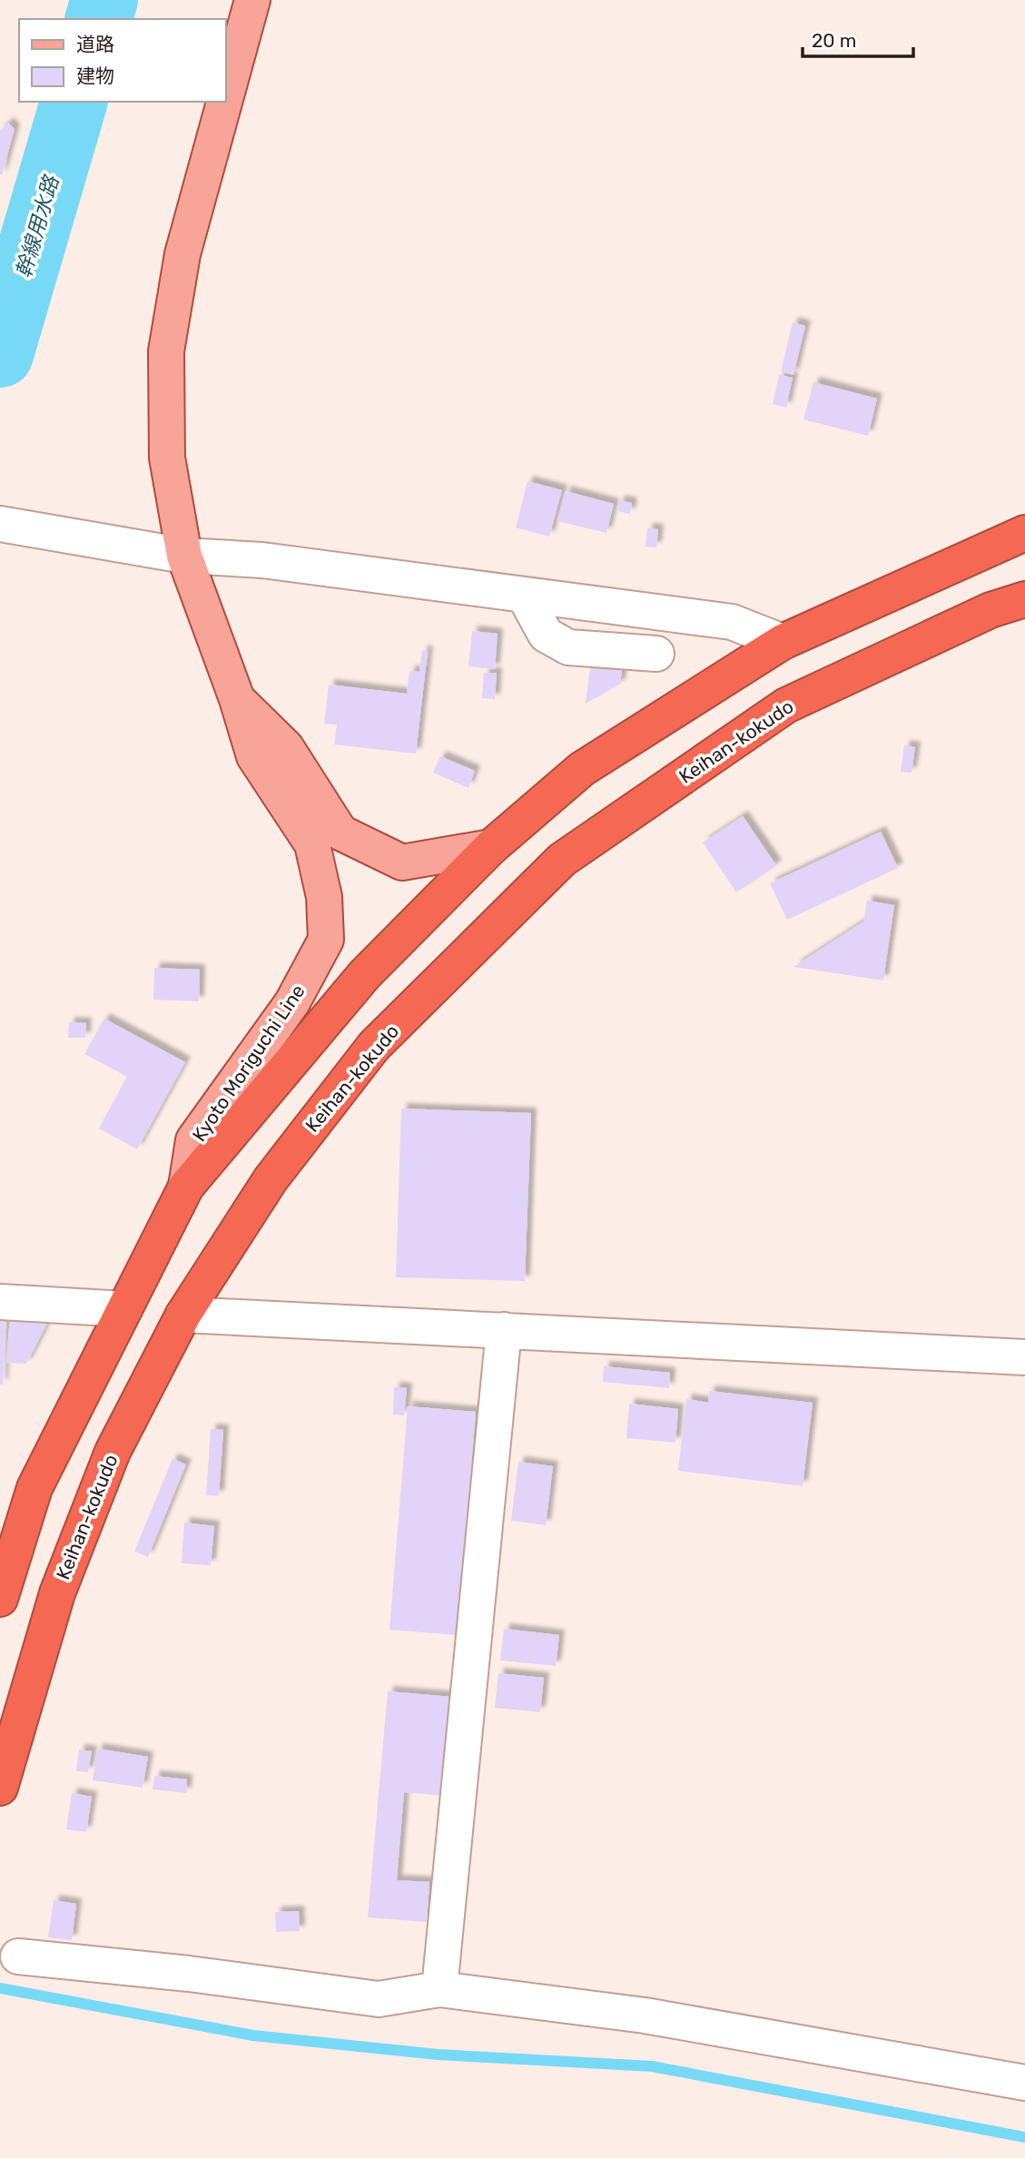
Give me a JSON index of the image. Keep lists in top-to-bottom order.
{
  "streets": {
    "highway": ["Keihan-kokudo"],
    "main road": ["Kyoto Moriguchi Line"]
  },
  "water": ["幹線用水路"],
  "legend": ["道路", "建物"],
  "scale_bar": "20 m"
}
